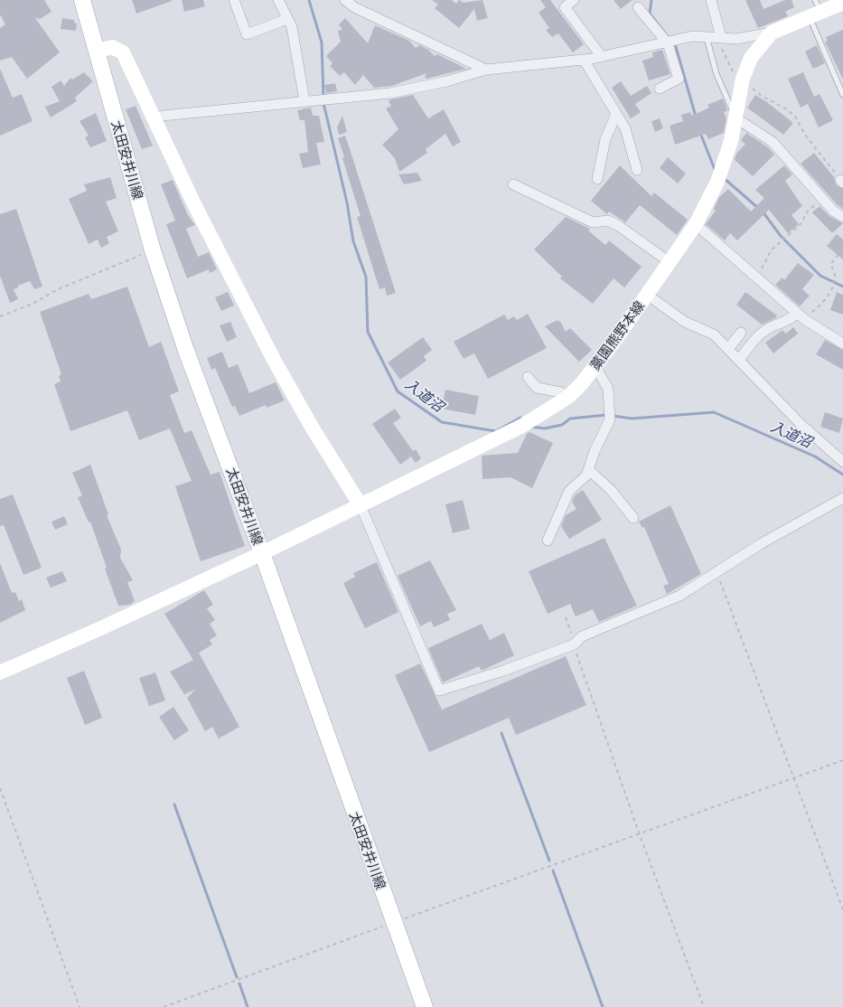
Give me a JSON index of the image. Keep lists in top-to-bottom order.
{
  "streets": {
    "main road": ["太田安井川線", "藁園熊野本線"]
  },
  "crossings": [
    ["太田安井川線", "藁園熊野本線"]
  ],
  "water": ["入道沼"]
}
